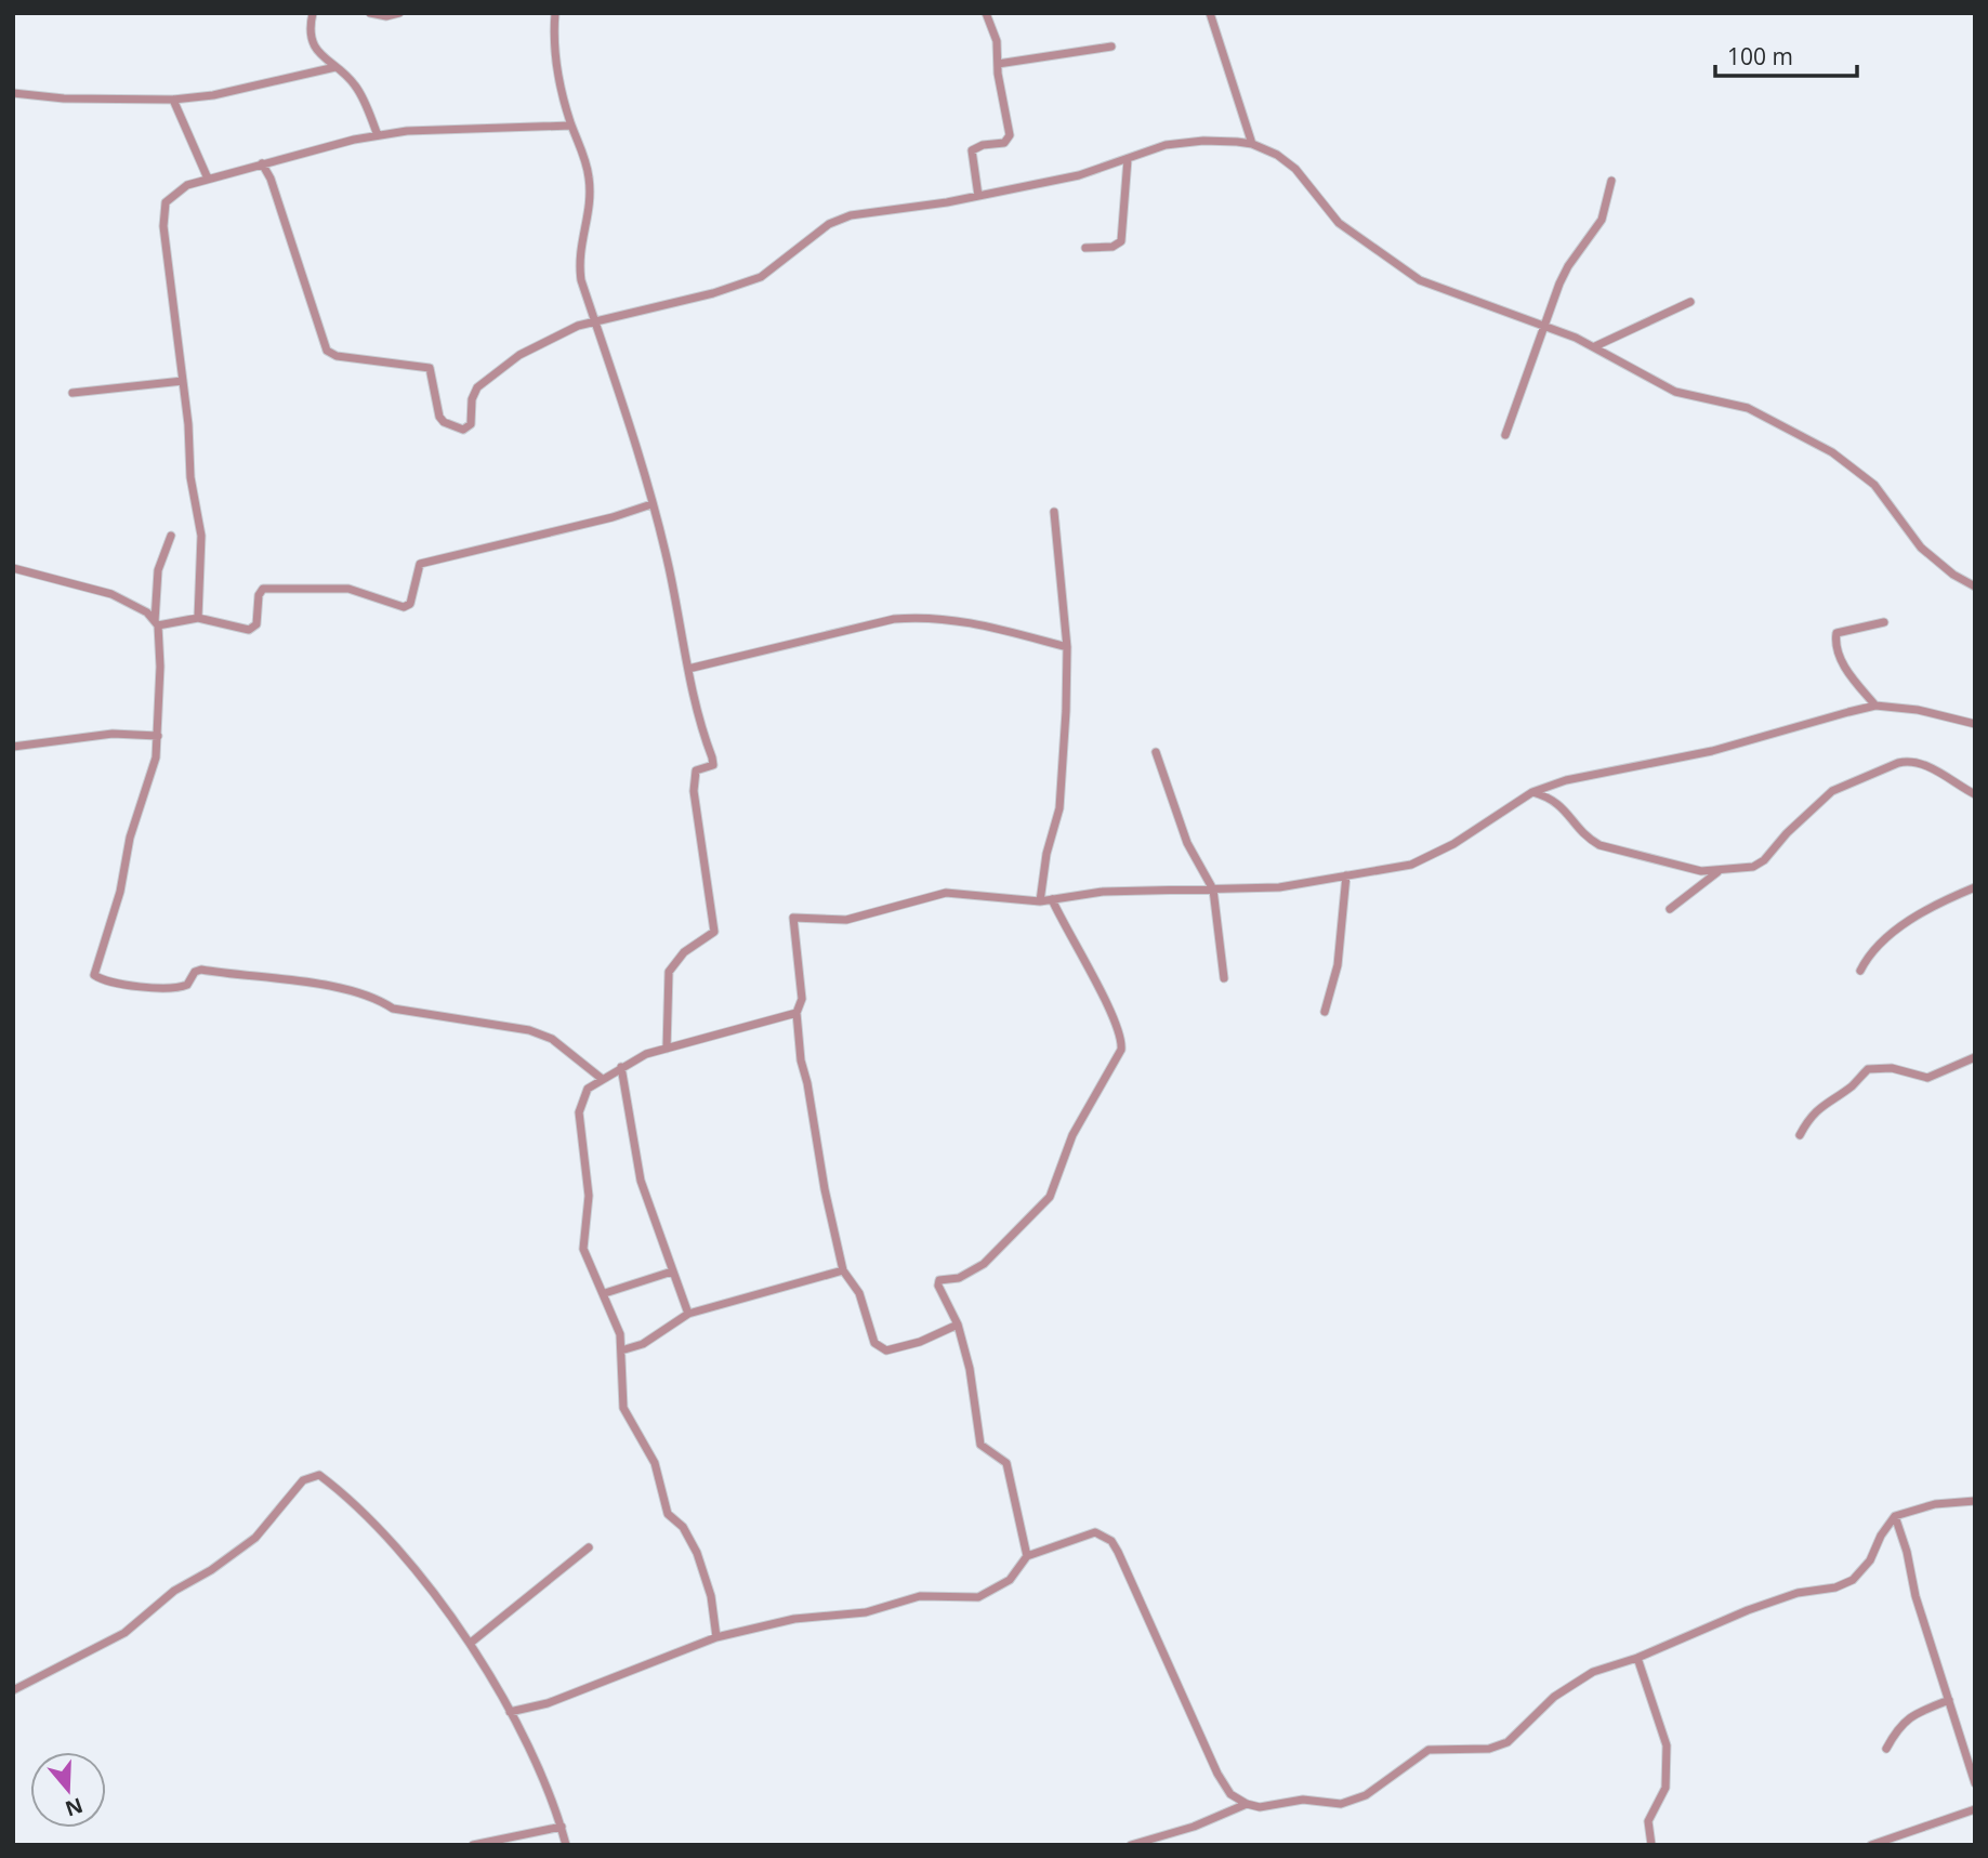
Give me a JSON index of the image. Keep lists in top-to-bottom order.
{
  "scale_bar": "100 m",
  "north": "bottom"
}
